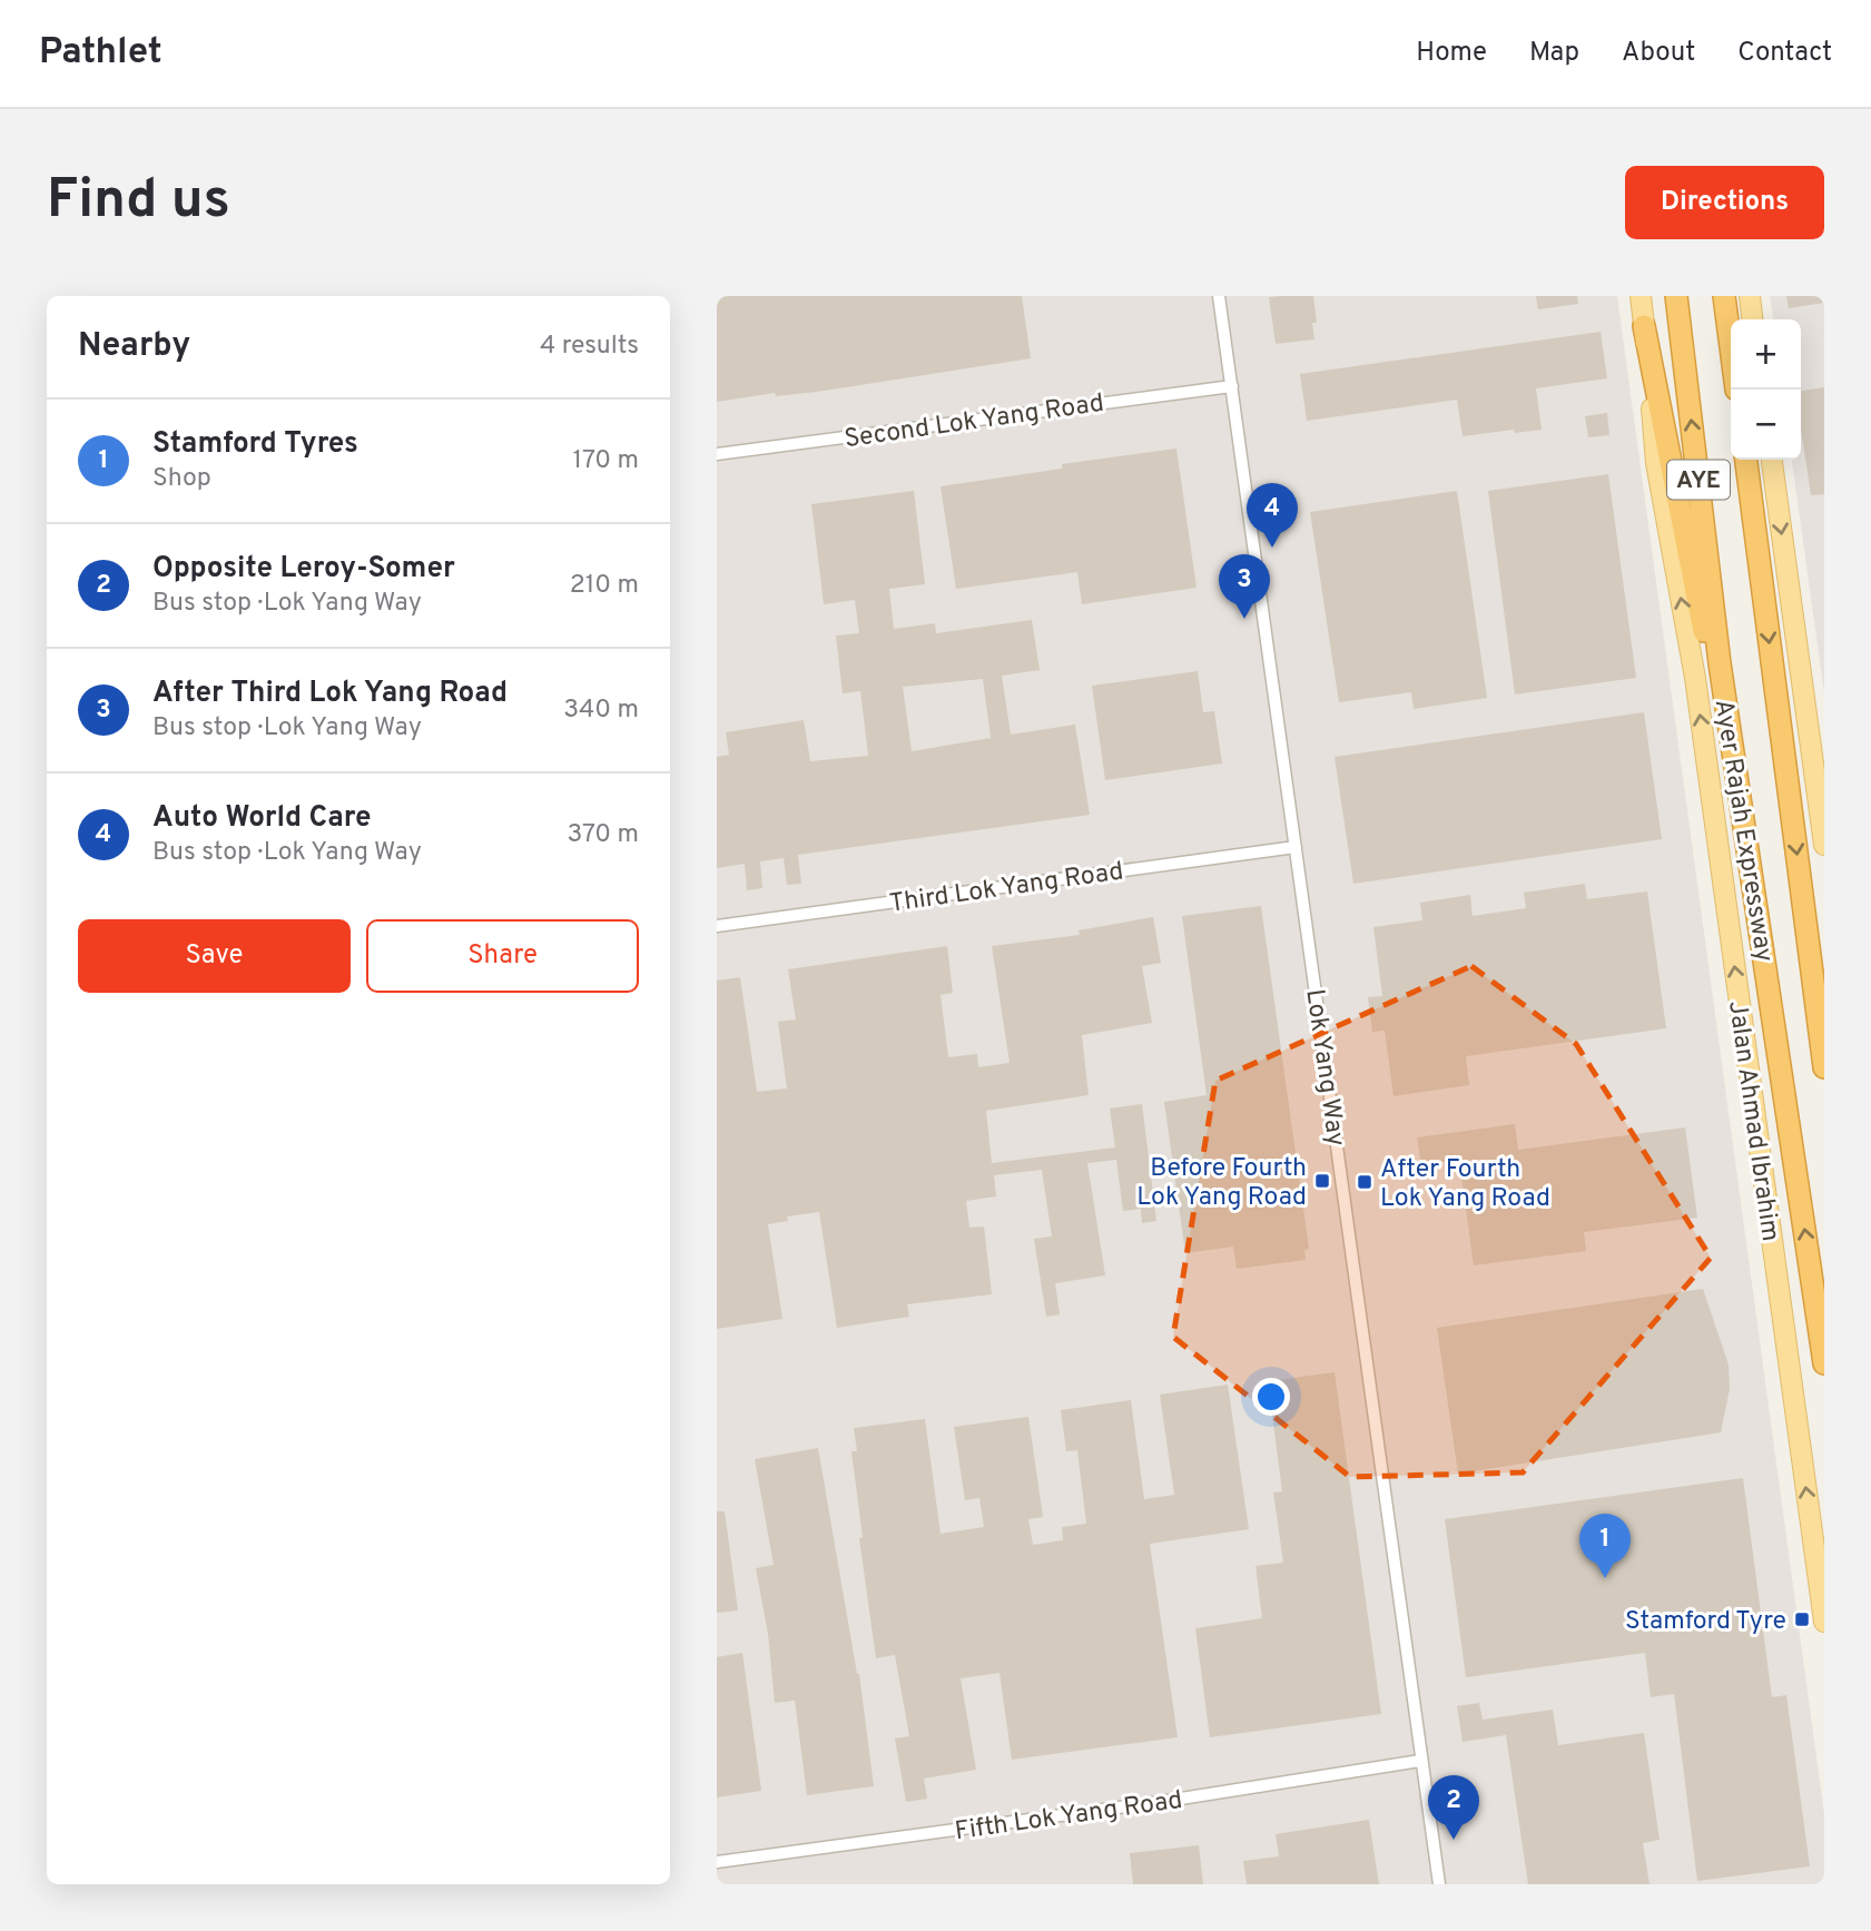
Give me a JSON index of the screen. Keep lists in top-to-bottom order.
{
  "streets": {
    "highway": ["AYE", "Ayer Rajah Expressway"],
    "main road": ["Jalan Ahmad Ibrahim"],
    "street": [
      "Second Lok Yang Road",
      "Third Lok Yang Road",
      "Lok Yang Way",
      "Fifth Lok Yang Road"
    ]
  },
  "crossings": [
    ["Second Lok Yang Road", "Lok Yang Way"],
    ["Third Lok Yang Road", "Lok Yang Way"],
    ["Lok Yang Way", "Fifth Lok Yang Road"]
  ],
  "one_way": ["Jalan Ahmad Ibrahim"],
  "places": {
    "transit": ["Before Fourth Lok Yang Road", "After Fourth Lok Yang Road", "Stamford Tyre"]
  },
  "page": {
    "header": "Pathlet",
    "nav": [
      "Home",
      "Map",
      "About",
      "Contact"
    ],
    "buttons": [
      "Directions",
      ["Save", "Share"]
    ],
    "title": "Find us",
    "heading": ["Nearby", "4 results"],
    "map_buttons": ["+", "−"],
    "list": [
      {
        "mark": "1",
        "name": "Stamford Tyres",
        "note": "Shop",
        "value": "170 m"
      },
      {
        "mark": "2",
        "name": "Opposite Leroy-Somer",
        "note": "Bus stop · Lok Yang Way",
        "value": "210 m"
      },
      {
        "mark": "3",
        "name": "After Third Lok Yang Road",
        "note": "Bus stop · Lok Yang Way",
        "value": "340 m"
      },
      {
        "mark": "4",
        "name": "Auto World Care",
        "note": "Bus stop · Lok Yang Way",
        "value": "370 m"
      }
    ],
    "pins": [
      "4",
      "3",
      "1",
      "2"
    ]
  }
}
